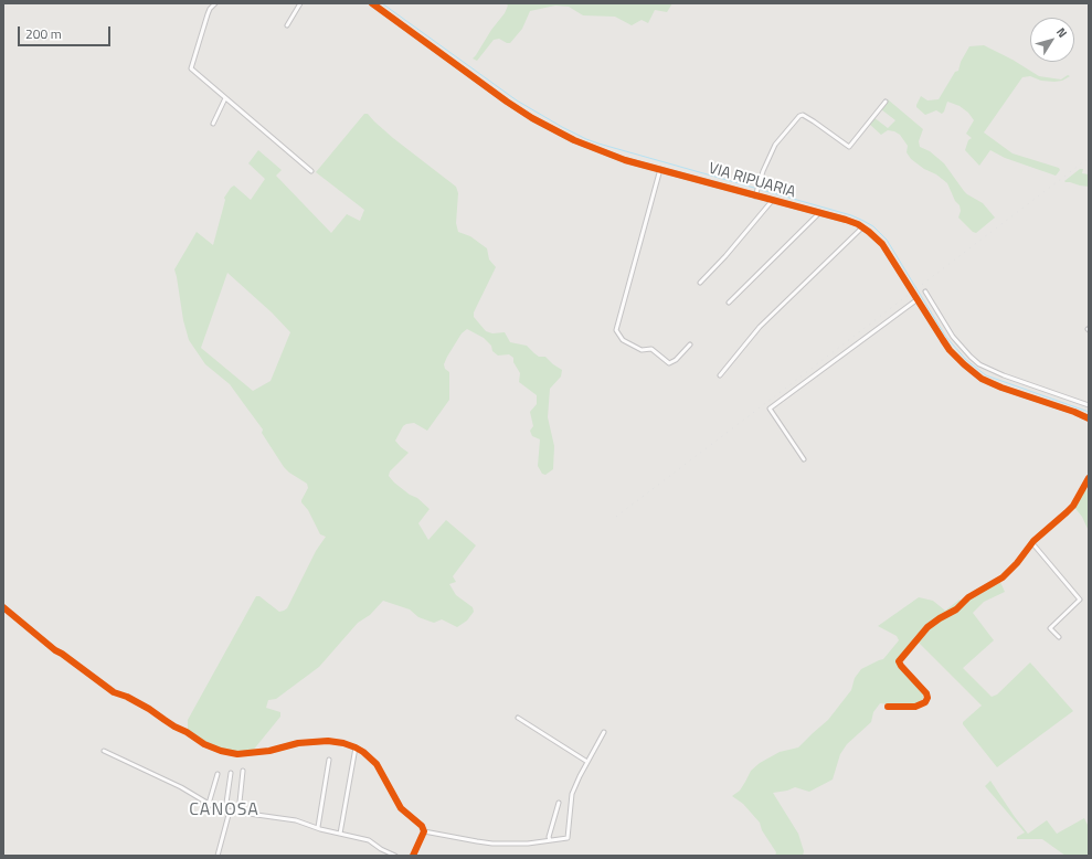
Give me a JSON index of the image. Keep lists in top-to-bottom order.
{
  "streets": {
    "street": ["VIA RIPUARIA"]
  },
  "districts": ["CANOSA"],
  "scale_bar": "200 m",
  "north": "top right"
}
